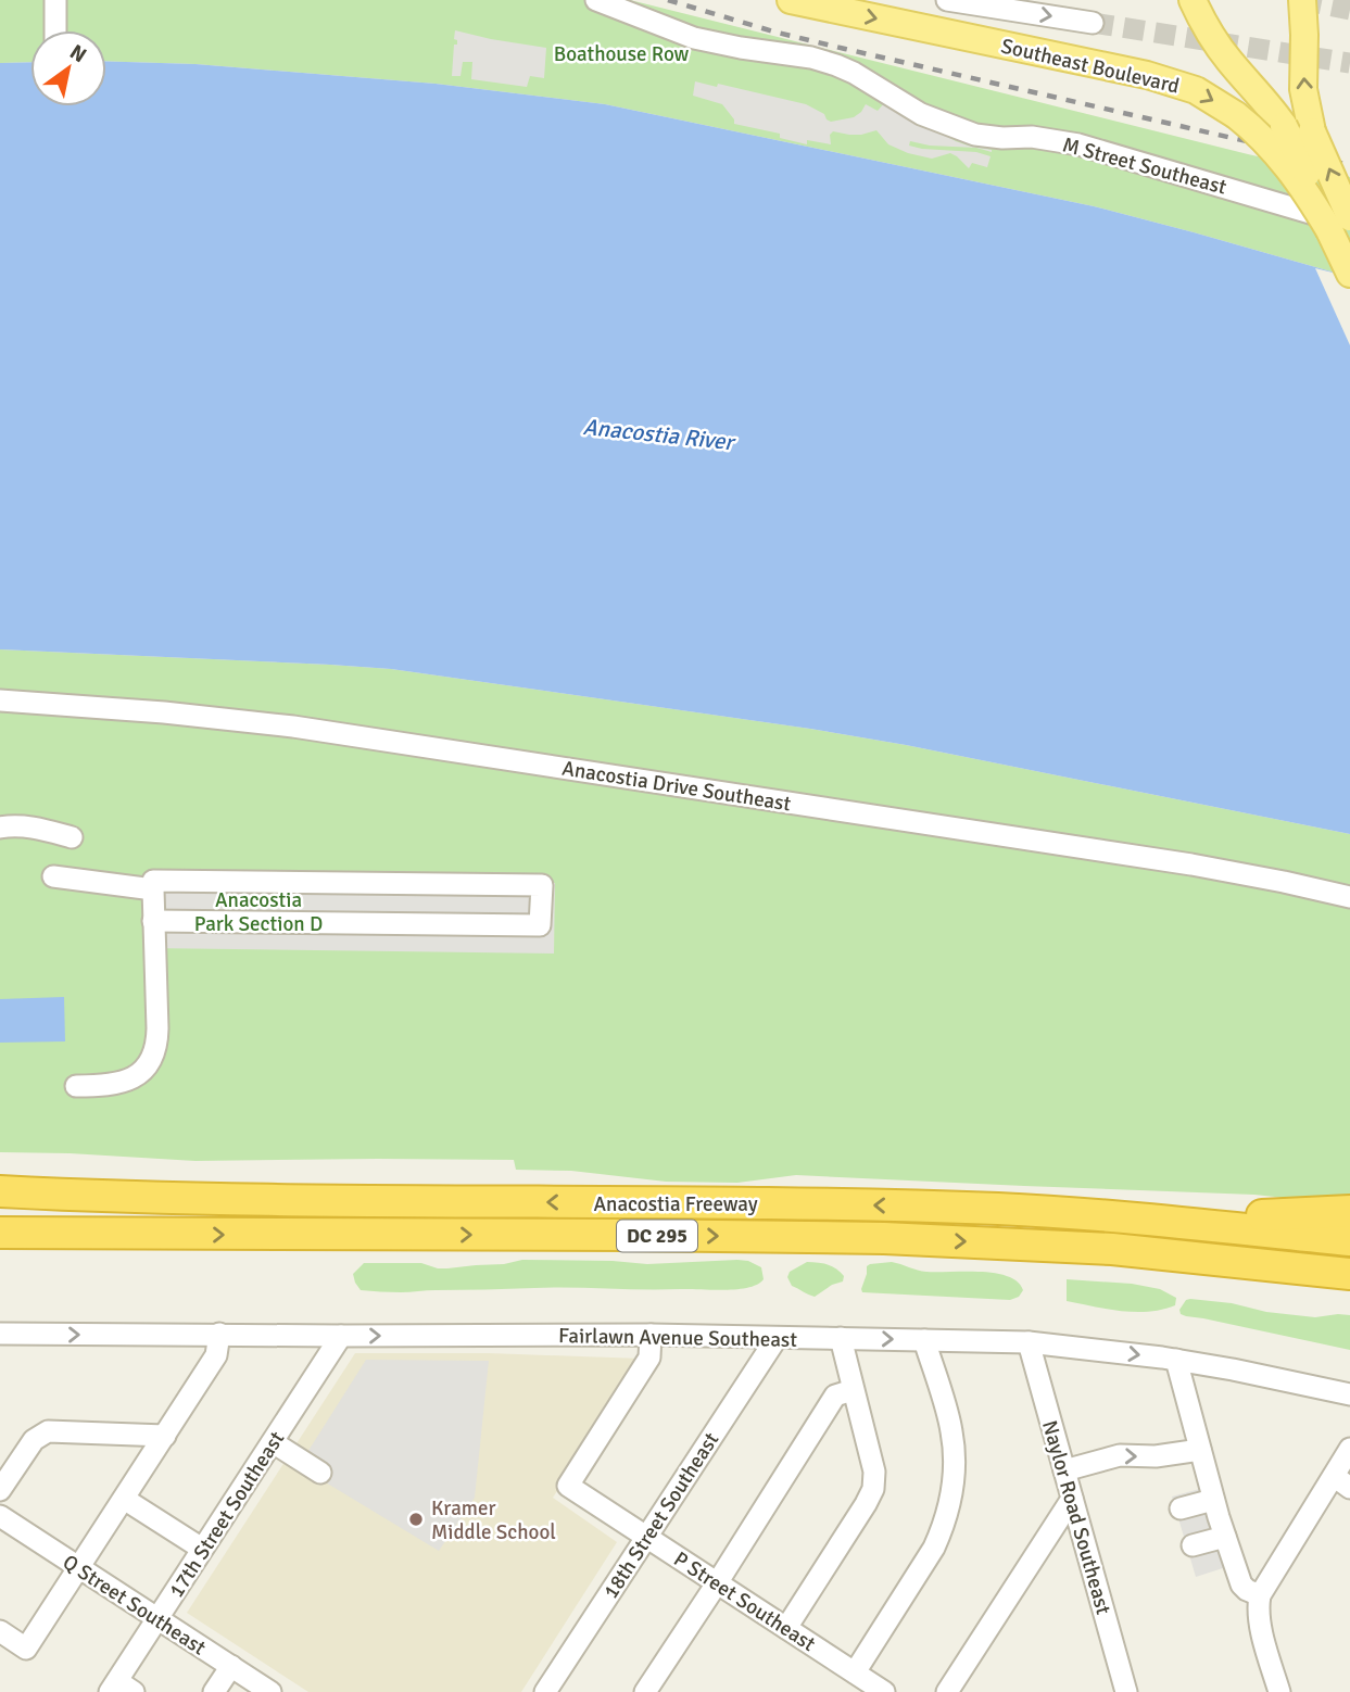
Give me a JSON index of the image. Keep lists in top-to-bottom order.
{
  "streets": {
    "highway": ["Anacostia Freeway", "DC 295"],
    "main road": ["Southeast Boulevard"],
    "street": [
      "M Street Southeast",
      "Anacostia Drive Southeast",
      "Fairlawn Avenue Southeast",
      "17th Street Southeast",
      "18th Street Southeast",
      "Naylor Road Southeast",
      "P Street Southeast",
      "Q Street Southeast"
    ]
  },
  "crossings": [
    ["Southeast Boulevard", "M Street Southeast"],
    ["Fairlawn Avenue Southeast", "17th Street Southeast"],
    ["Fairlawn Avenue Southeast", "18th Street Southeast"],
    ["Fairlawn Avenue Southeast", "Naylor Road Southeast"],
    ["Fairlawn Avenue Southeast", "P Street Southeast"],
    ["17th Street Southeast", "Q Street Southeast"],
    ["18th Street Southeast", "P Street Southeast"]
  ],
  "one_way": ["Southeast Boulevard", "Fairlawn Avenue Southeast"],
  "water": ["Anacostia River"],
  "parks": ["Boathouse Row", "Anacostia Park Section D"],
  "places": ["Kramer Middle School"],
  "north": "top right"
}
